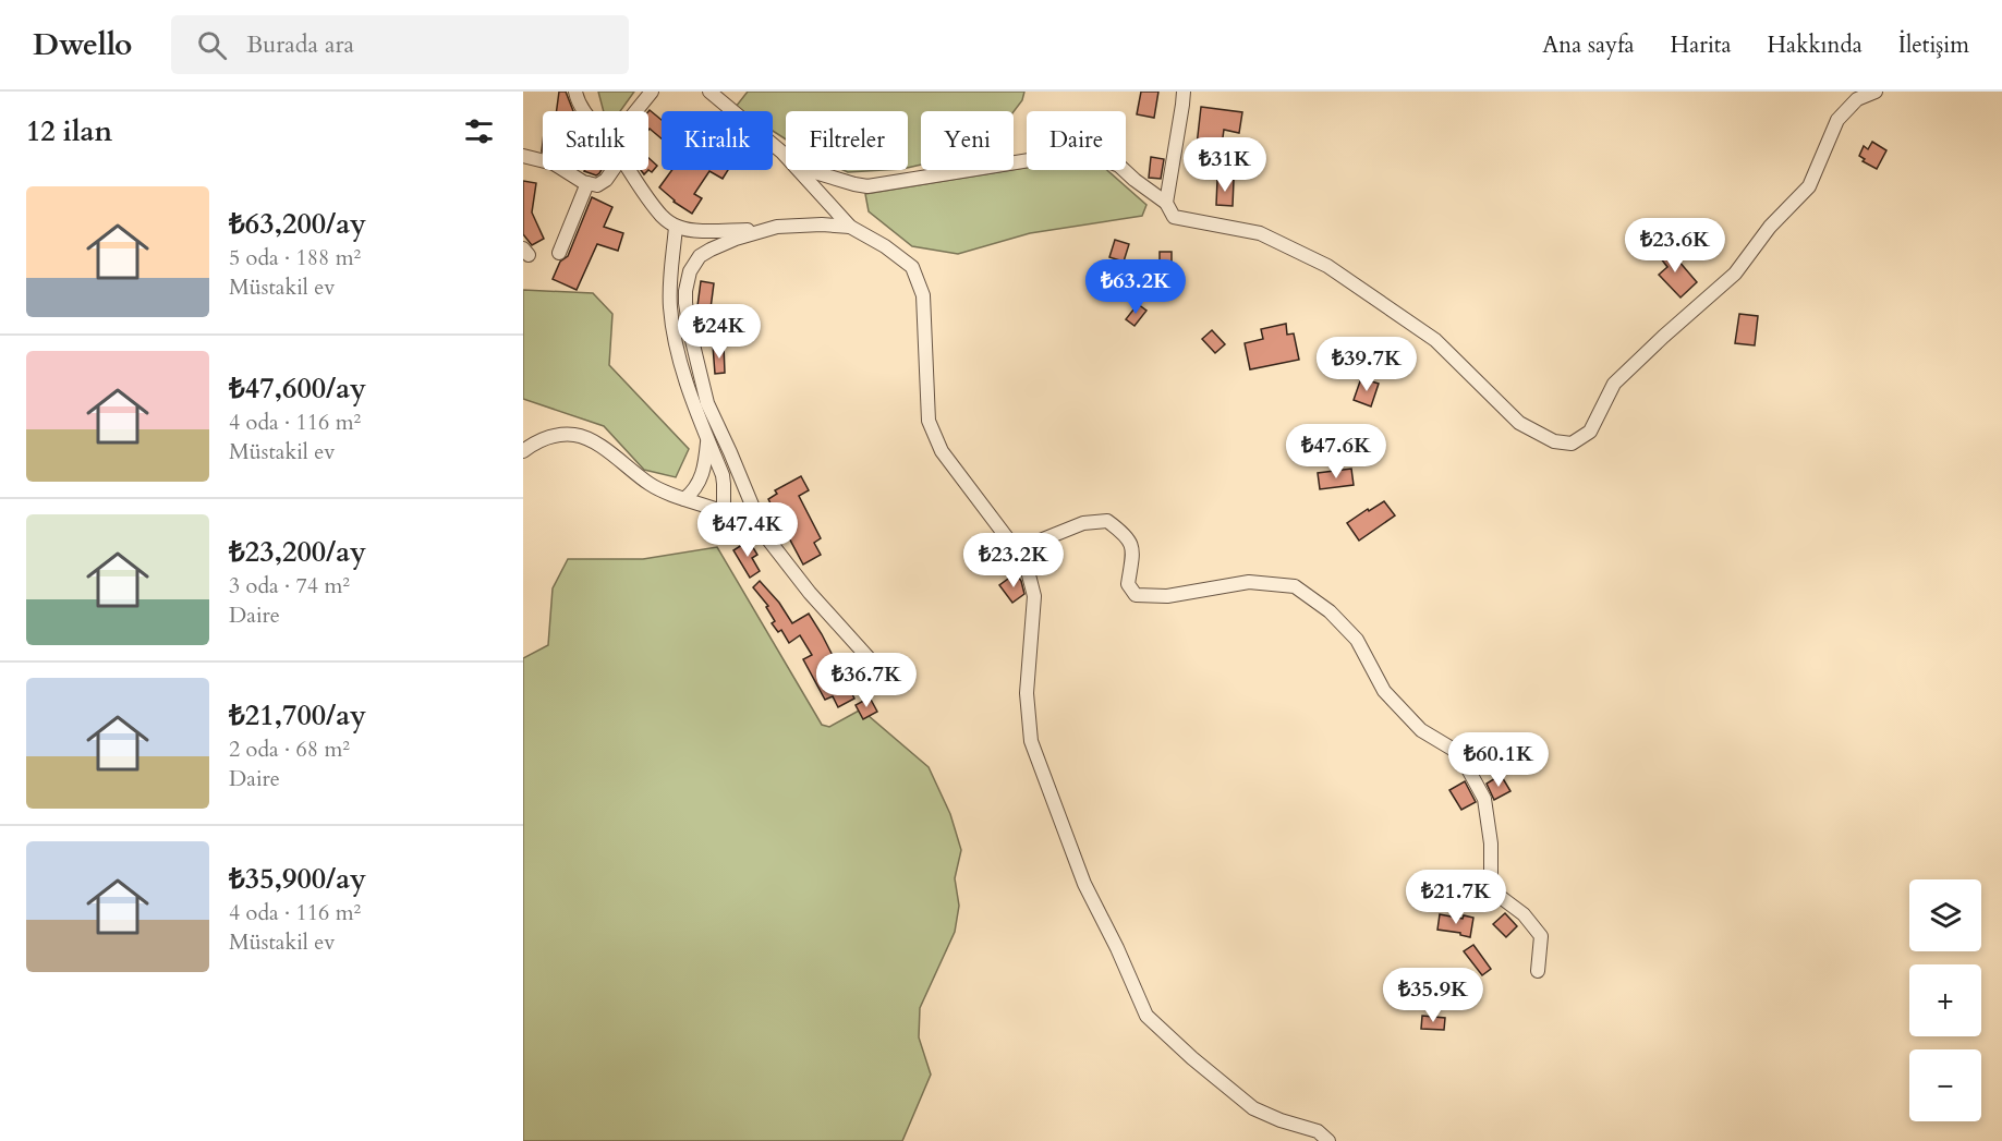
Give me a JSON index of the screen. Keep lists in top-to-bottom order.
{
  "page": {
    "header": "Dwello",
    "search": "Burada ara",
    "nav": [
      "Ana sayfa",
      "Harita",
      "Hakkında",
      "İletişim"
    ],
    "heading": "12 ilan",
    "chip": [
      "Satılık",
      "Kiralık",
      "Filtreler",
      "Yeni",
      "Daire"
    ],
    "price": [
      "₺31K",
      "₺23.6K",
      "₺63.2K",
      "₺24K",
      "₺39.7K",
      "₺47.6K",
      "₺47.4K",
      "₺23.2K",
      "₺36.7K",
      "₺60.1K",
      "₺21.7K",
      "₺35.9K"
    ],
    "list": [
      {
        "name": "₺63,200/ay",
        "note": "5 oda · 188 m² · Müstakil ev"
      },
      {
        "name": "₺47,600/ay",
        "note": "4 oda · 116 m² · Müstakil ev"
      },
      {
        "name": "₺23,200/ay",
        "note": "3 oda · 74 m² · Daire"
      },
      {
        "name": "₺21,700/ay",
        "note": "2 oda · 68 m² · Daire"
      },
      {
        "name": "₺35,900/ay",
        "note": "4 oda · 116 m² · Müstakil ev"
      }
    ],
    "map_buttons": ["+", "−"]
  }
}
